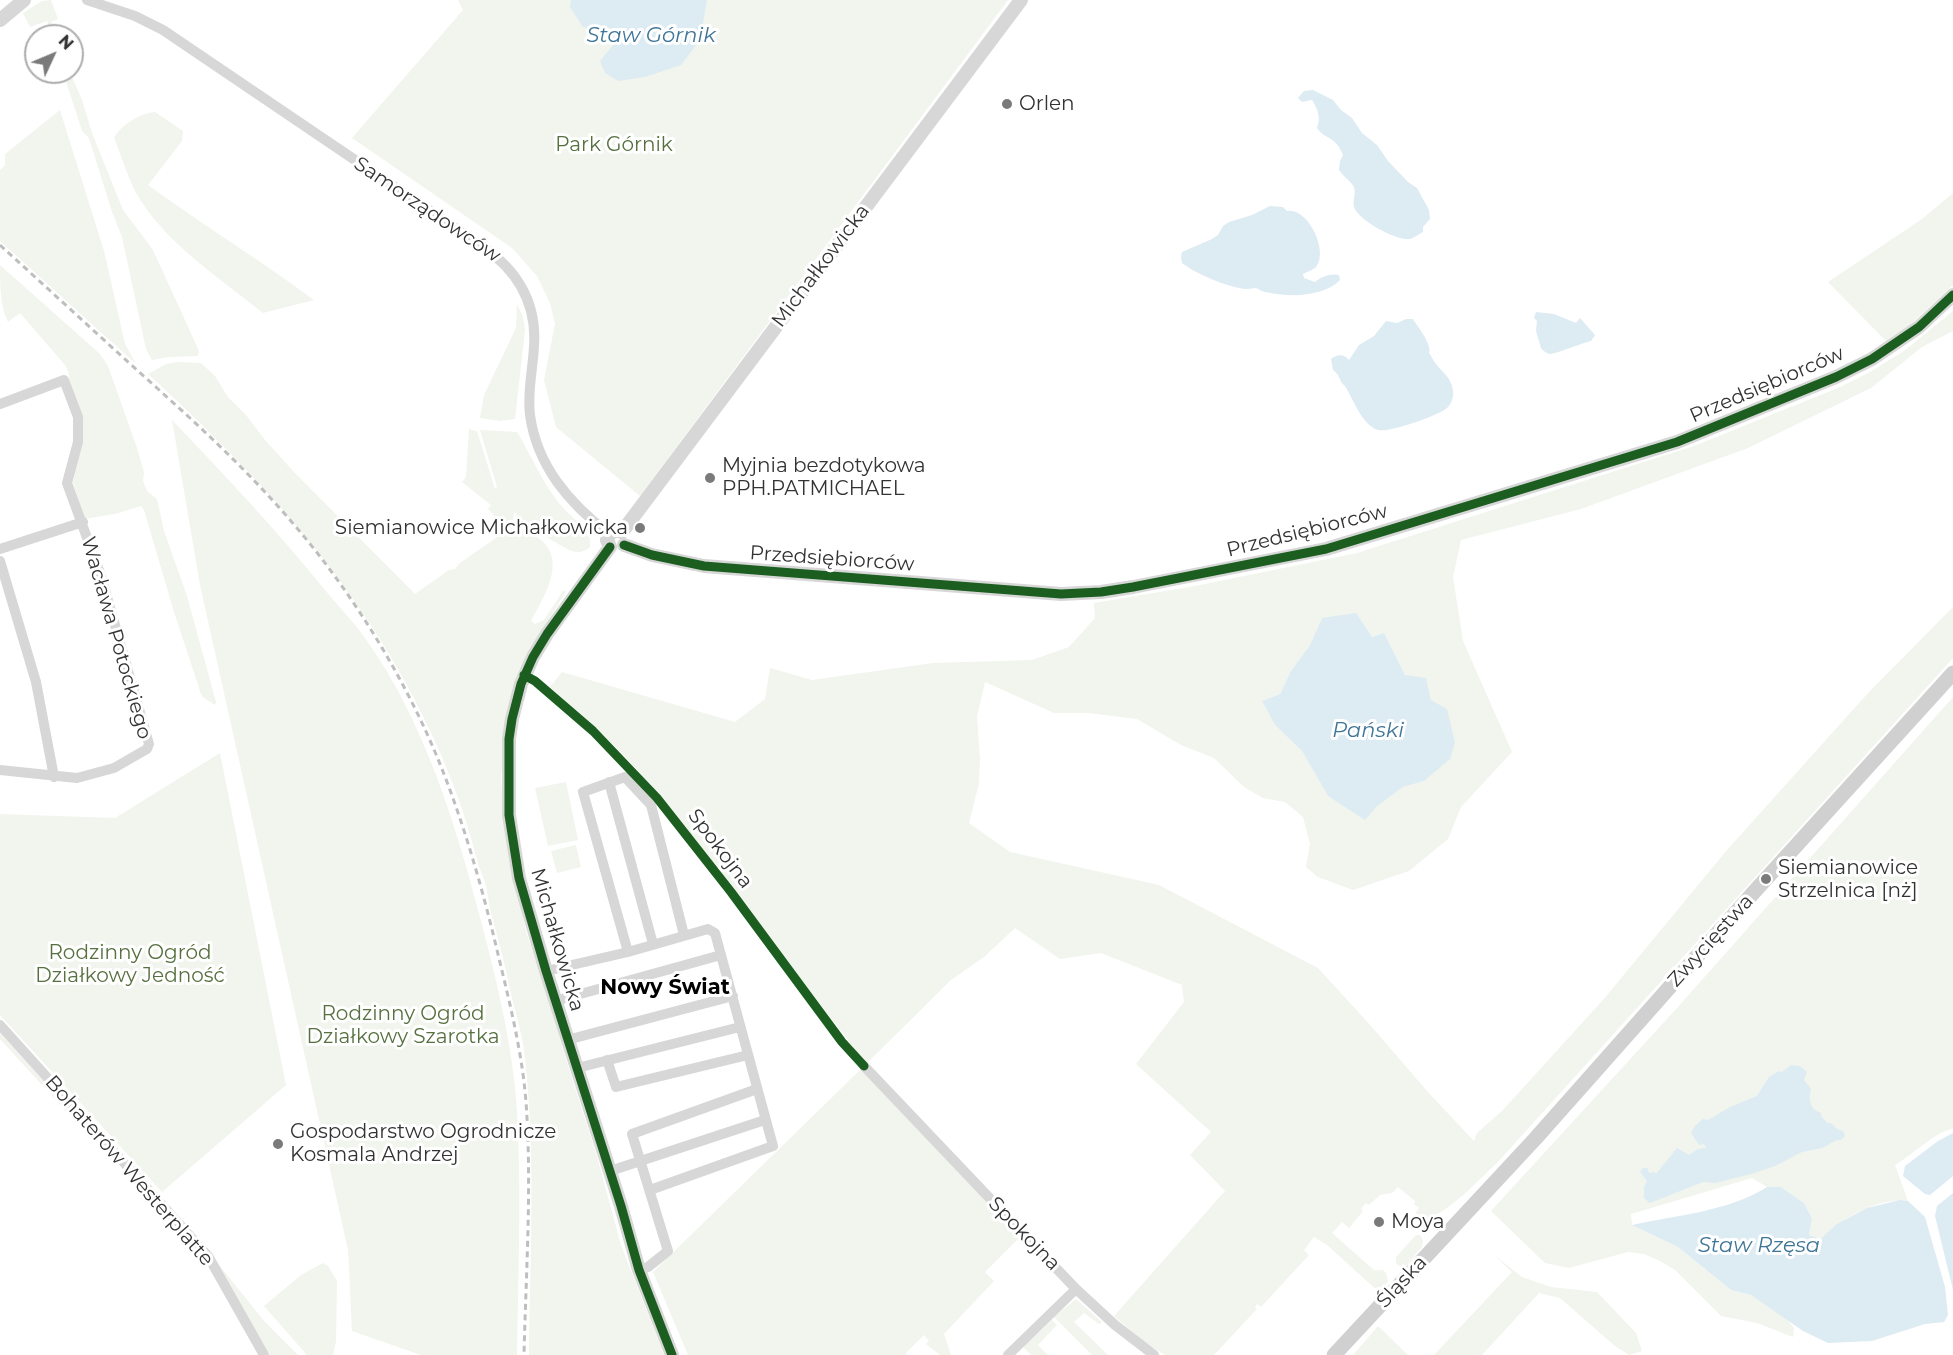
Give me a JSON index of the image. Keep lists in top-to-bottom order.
{
  "streets": {
    "main road": ["Zwycięstwa", "Śląska"],
    "street": [
      "Samorządowców",
      "Michałkowicka",
      "Przedsiębiorców",
      "Wacława Potockiego",
      "Spokojna",
      "Bohaterów Westerplatte"
    ]
  },
  "crossings": [
    ["Samorządowców", "Michałkowicka"],
    ["Samorządowców", "Przedsiębiorców"],
    ["Michałkowicka", "Przedsiębiorców"],
    ["Zwycięstwa", "Śląska"]
  ],
  "districts": ["Nowy Świat"],
  "water": ["Staw Górnik", "Pański", "Staw Rzęsa"],
  "parks": ["Park Górnik", "Rodzinny Ogród Działkowy Jedność", "Rodzinny Ogród Działkowy Szarotka"],
  "places": [
    "Orlen",
    "Myjnia bezdotykowa PPH.PATMICHAEL",
    "Siemianowice Michałkowicka",
    "Siemianowice Strzelnica [nż]",
    "Gospodarstwo Ogrodnicze Kosmala Andrzej",
    "Moya"
  ],
  "north": "top right"
}
